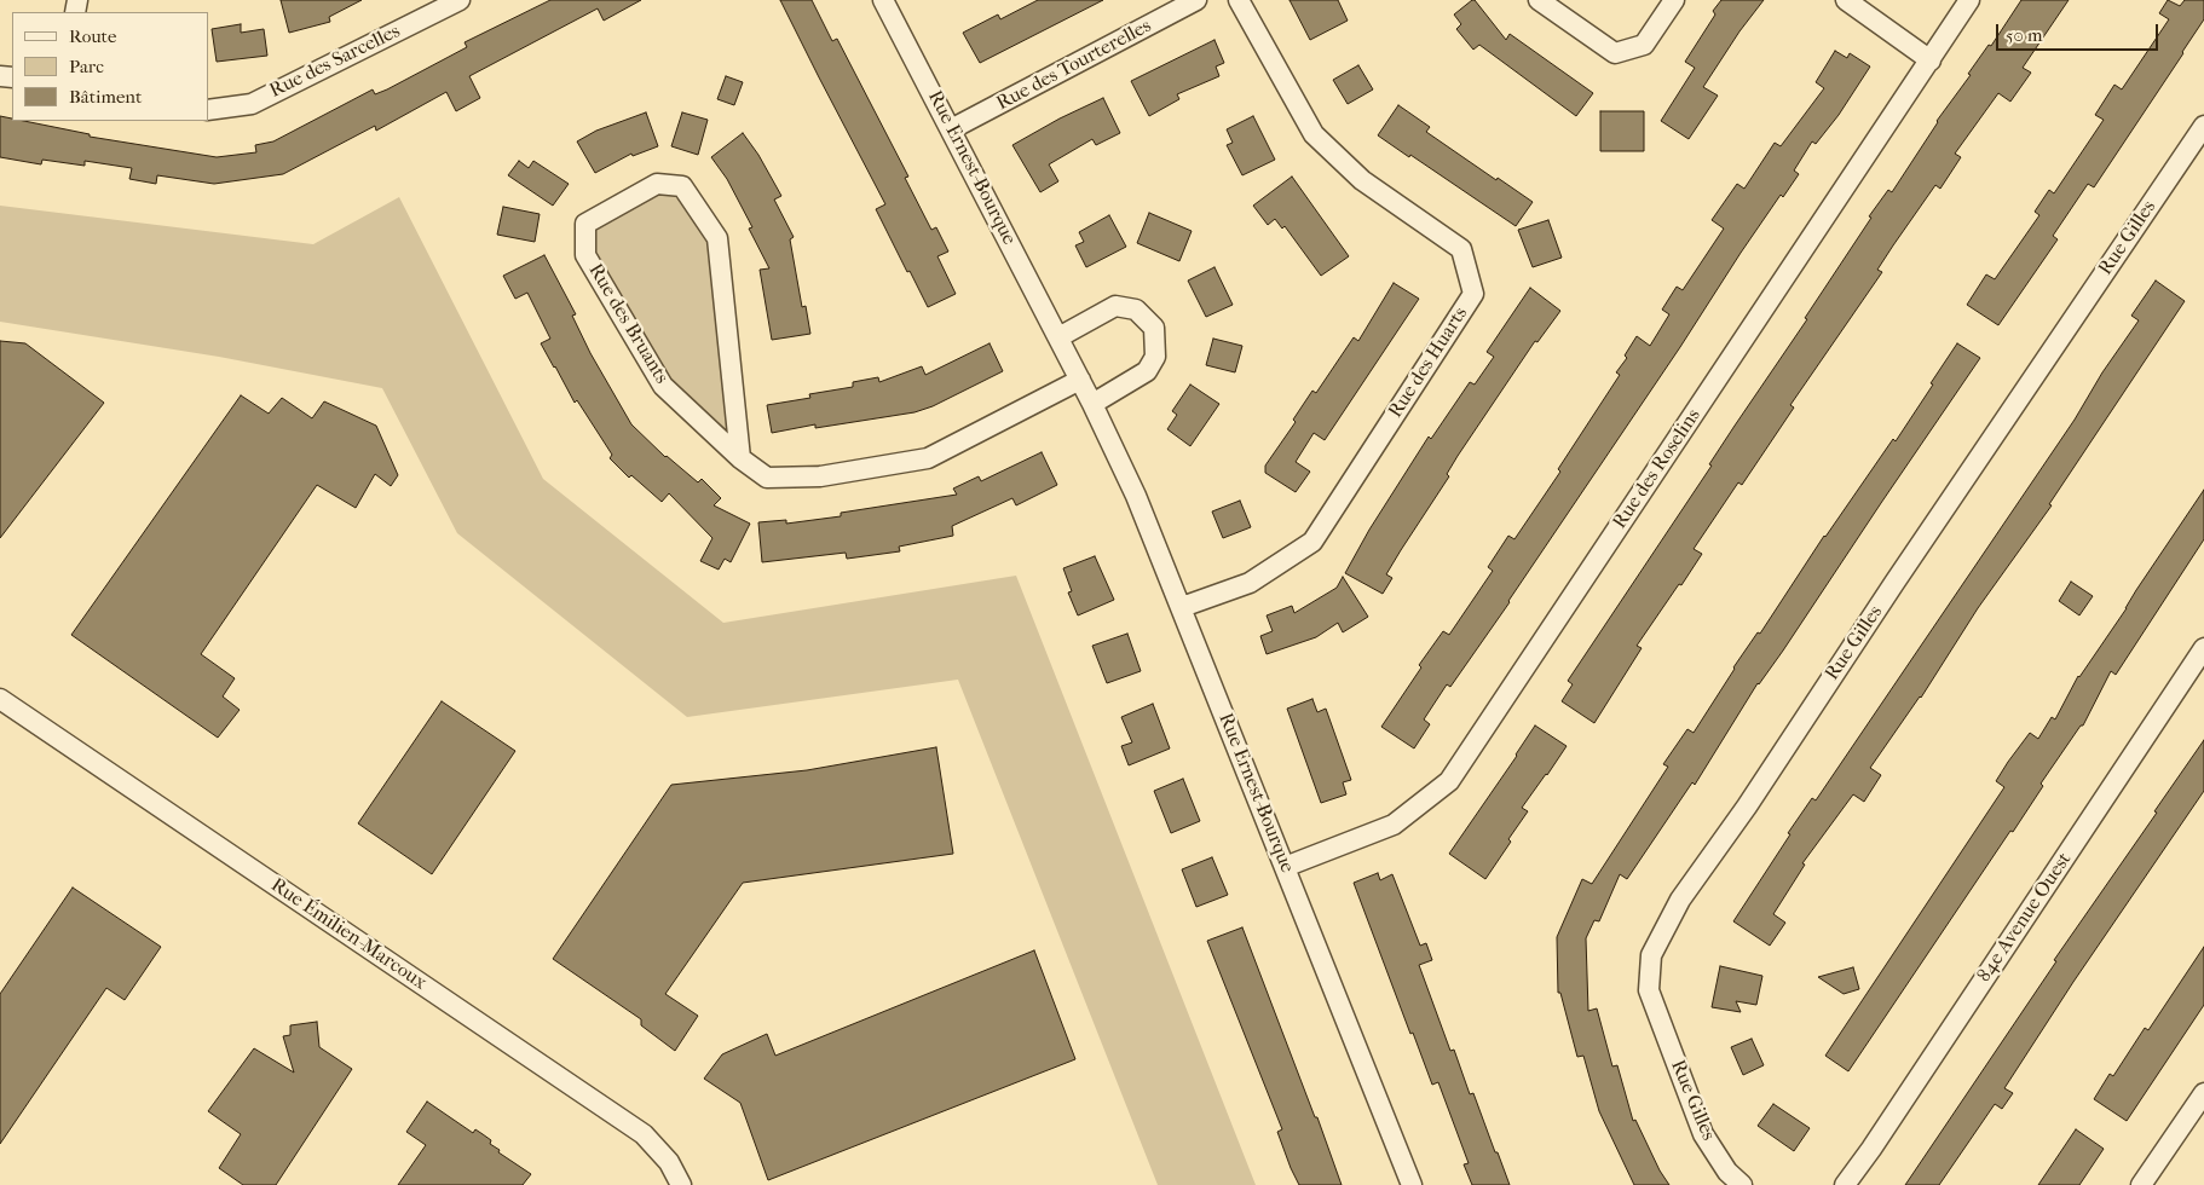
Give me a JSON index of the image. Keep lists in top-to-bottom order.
{
  "streets": {
    "street": [
      "Rue des Sarcelles",
      "Rue des Tourterelles",
      "Rue Ernest-Bourque",
      "Rue Gilles",
      "Rue des Bruants",
      "Rue des Huarts",
      "Rue des Roselins",
      "84e Avenue Ouest",
      "Rue Émilien-Marcoux"
    ]
  },
  "crossings": [
    ["Rue des Tourterelles", "Rue Ernest-Bourque"],
    ["Rue Ernest-Bourque", "Rue des Bruants"],
    ["Rue Ernest-Bourque", "Rue des Huarts"],
    ["Rue Ernest-Bourque", "Rue des Roselins"]
  ],
  "legend": ["Route", "Parc", "Bâtiment"],
  "scale_bar": "50 m"
}
